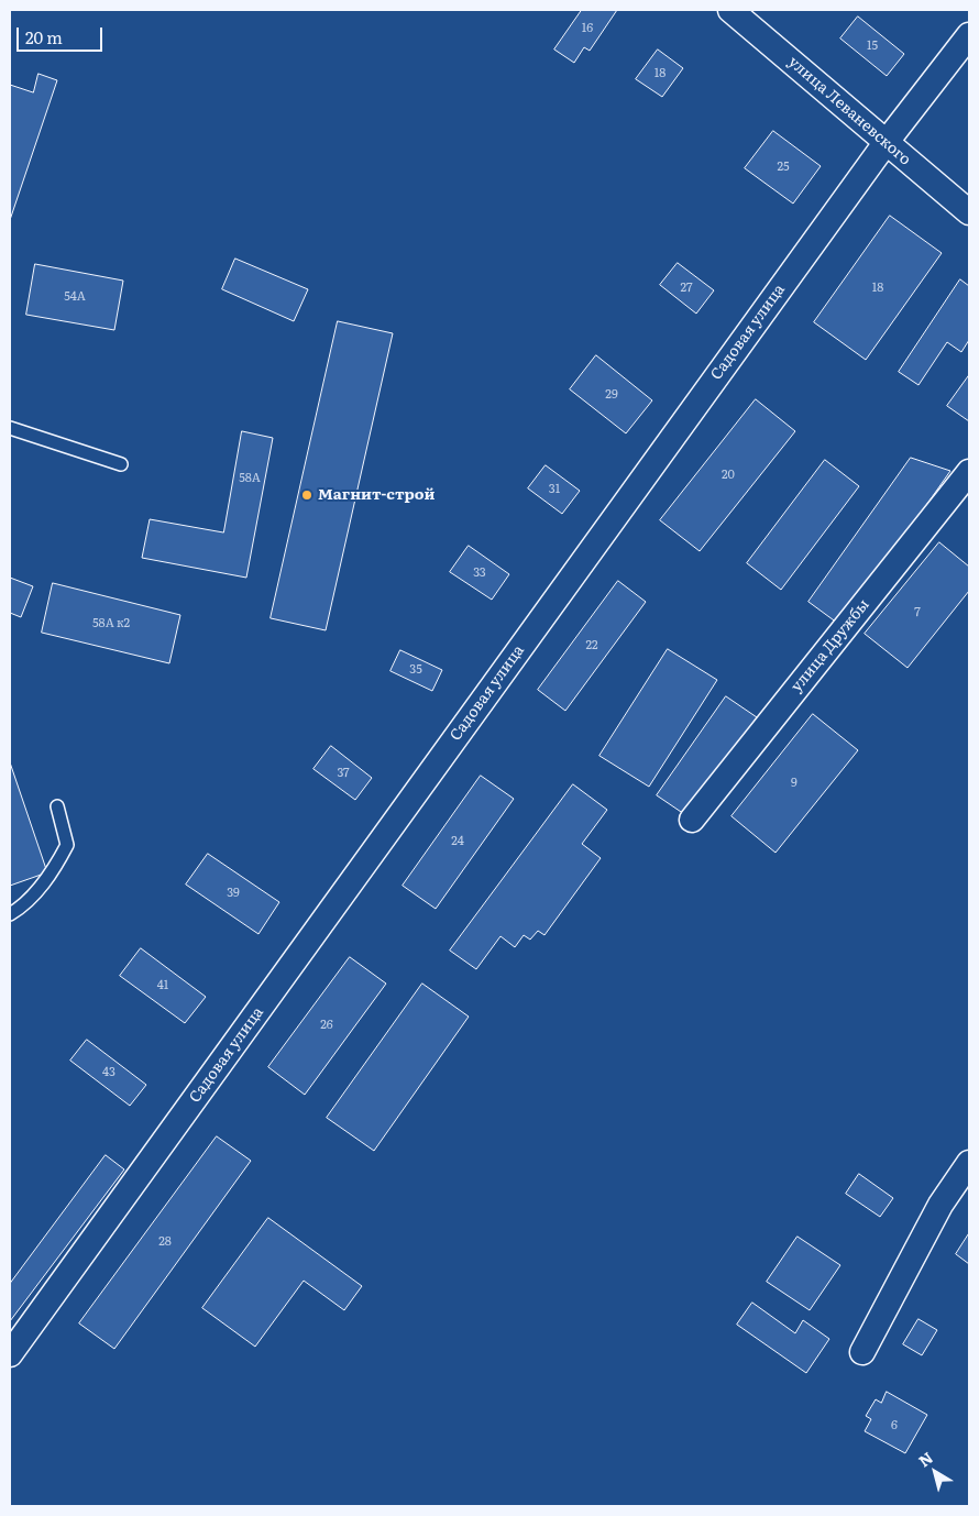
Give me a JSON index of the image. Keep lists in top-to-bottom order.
{
  "streets": {
    "street": ["улица Леваневского", "Садовая улица", "улица Дружбы"]
  },
  "crossings": [
    ["улица Леваневского", "Садовая улица"]
  ],
  "places": ["Магнит-строй"],
  "house_numbers": [
    "16",
    "15",
    "18",
    "25",
    "27",
    "18",
    "54А",
    "29",
    "20",
    "58А",
    "31",
    "33",
    "7",
    "58А к2",
    "22",
    "35",
    "37",
    "9",
    "24",
    "39",
    "41",
    "26",
    "43",
    "28",
    "6"
  ],
  "scale_bar": "20 m",
  "north": "top left"
}
